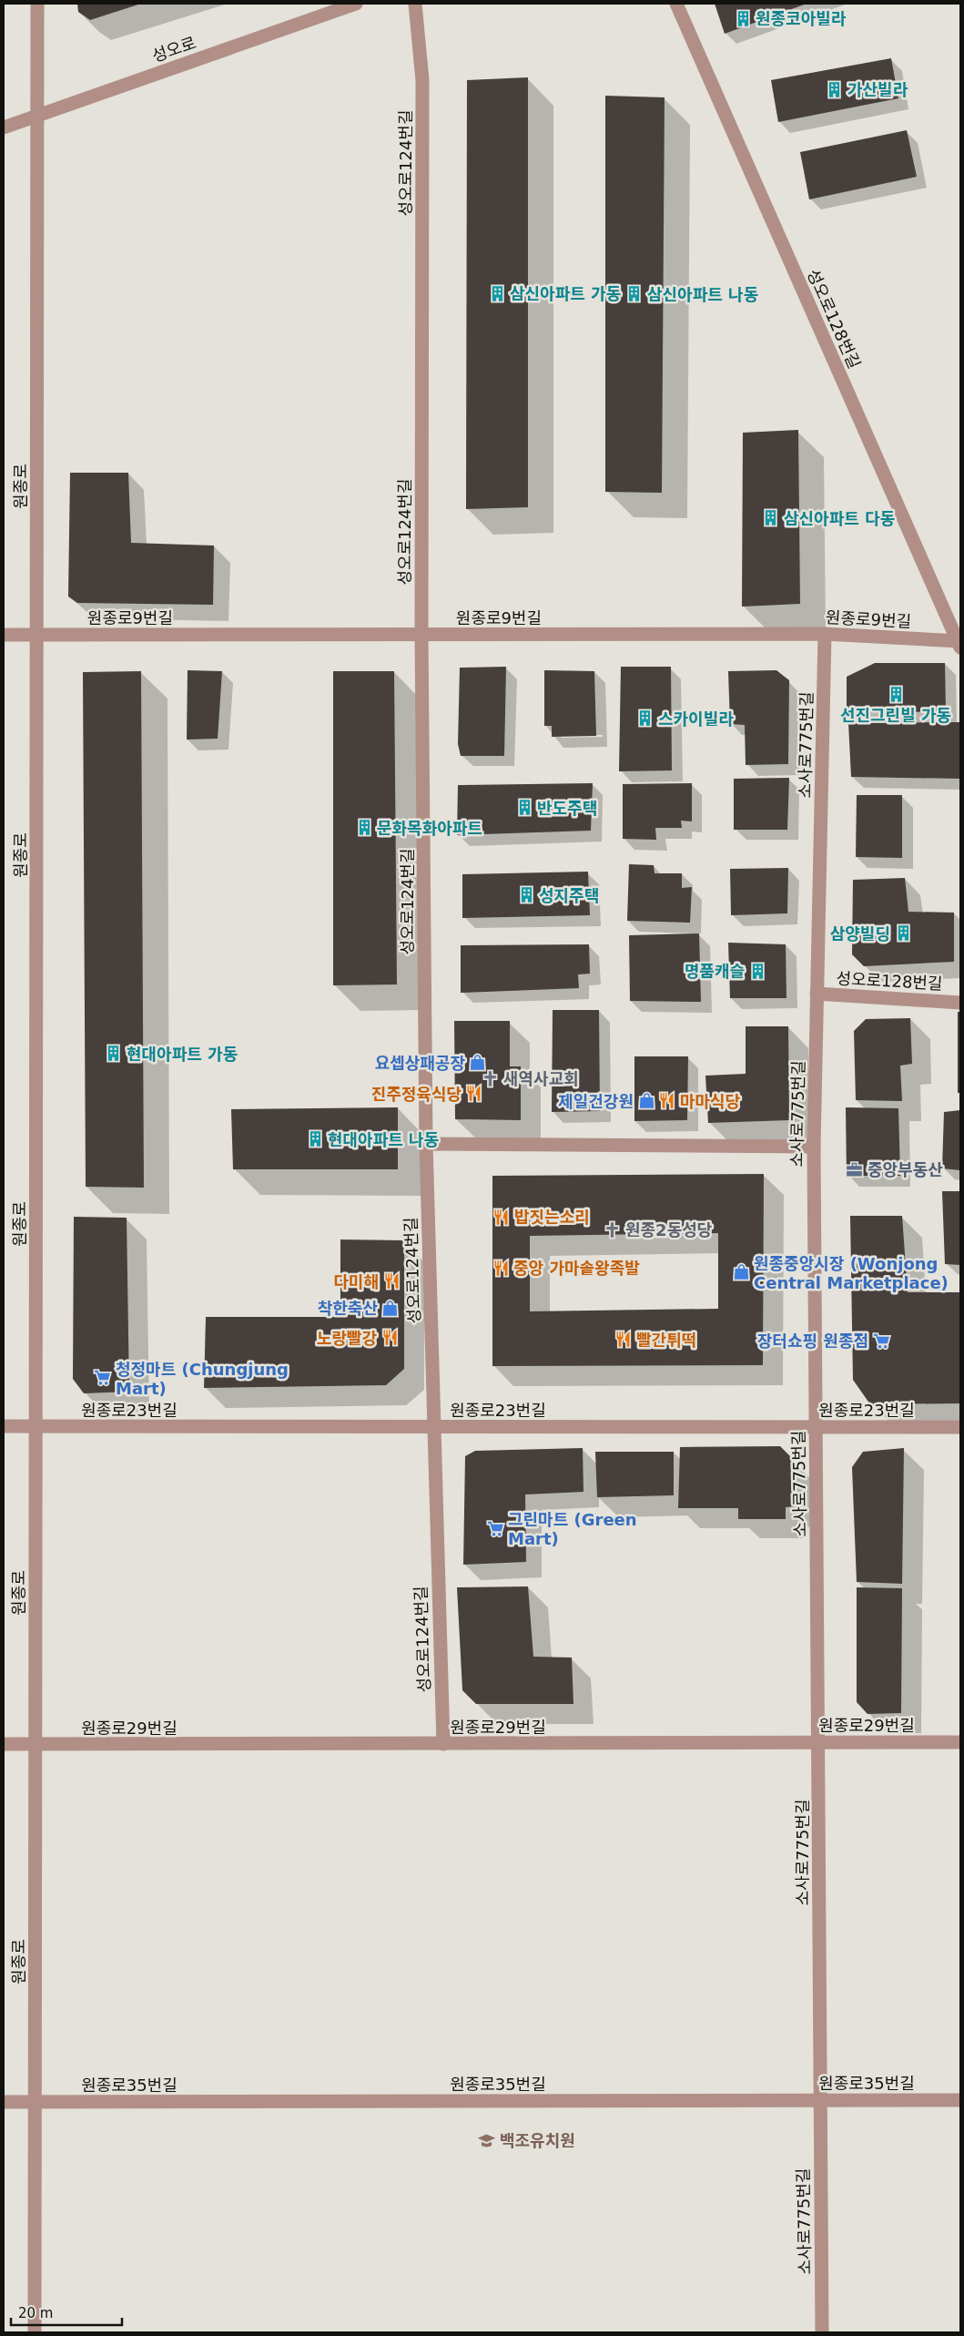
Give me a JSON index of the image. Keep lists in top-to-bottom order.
{
  "streets": {
    "street": [
      "성오로",
      "성오로124번길",
      "성오로128번길",
      "원종로",
      "원종로9번길",
      "소사로775번길",
      "원종로23번길",
      "원종로29번길",
      "원종로35번길"
    ]
  },
  "crossings": [
    ["성오로", "원종로"],
    ["성오로124번길", "원종로9번길"],
    ["성오로124번길", "원종로23번길"],
    ["성오로124번길", "원종로29번길"],
    ["성오로128번길", "원종로9번길"],
    ["성오로128번길", "소사로775번길"],
    ["원종로", "원종로9번길"],
    ["원종로", "원종로23번길"],
    ["원종로", "원종로29번길"],
    ["원종로", "원종로35번길"],
    ["원종로9번길", "소사로775번길"],
    ["소사로775번길", "원종로23번길"],
    ["소사로775번길", "원종로29번길"],
    ["소사로775번길", "원종로35번길"]
  ],
  "places": {
    "building": [
      "원종코아빌라",
      "가산빌라",
      "삼신아파트 가동",
      "삼신아파트 나동",
      "삼신아파트 다동",
      "선진그린빌 가동",
      "스카이빌라",
      "반도주택",
      "문화목화아파트",
      "성지주택",
      "삼양빌딩",
      "명품캐슬",
      "현대아파트 가동",
      "현대아파트 나동"
    ],
    "shop": [
      "요셉상패공장",
      "제일건강원",
      "원종중앙시장 (Wonjong Central Marketplace)",
      "착한축산"
    ],
    "church": ["새역사교회", "원종2동성당"],
    "restaurant": [
      "진주정육식당",
      "마마식당",
      "밥짓는소리",
      "중앙 가마솥왕족발",
      "다미해",
      "노랑빨강",
      "빨간튀떡"
    ],
    "office": ["중앙부동산"],
    "supermarket": ["장터쇼핑 원종점", "청정마트 (Chungjung Mart)", "그린마트 (Green Mart)"],
    "school or university": ["백조유치원"]
  },
  "scale_bar": "20 m"
}
